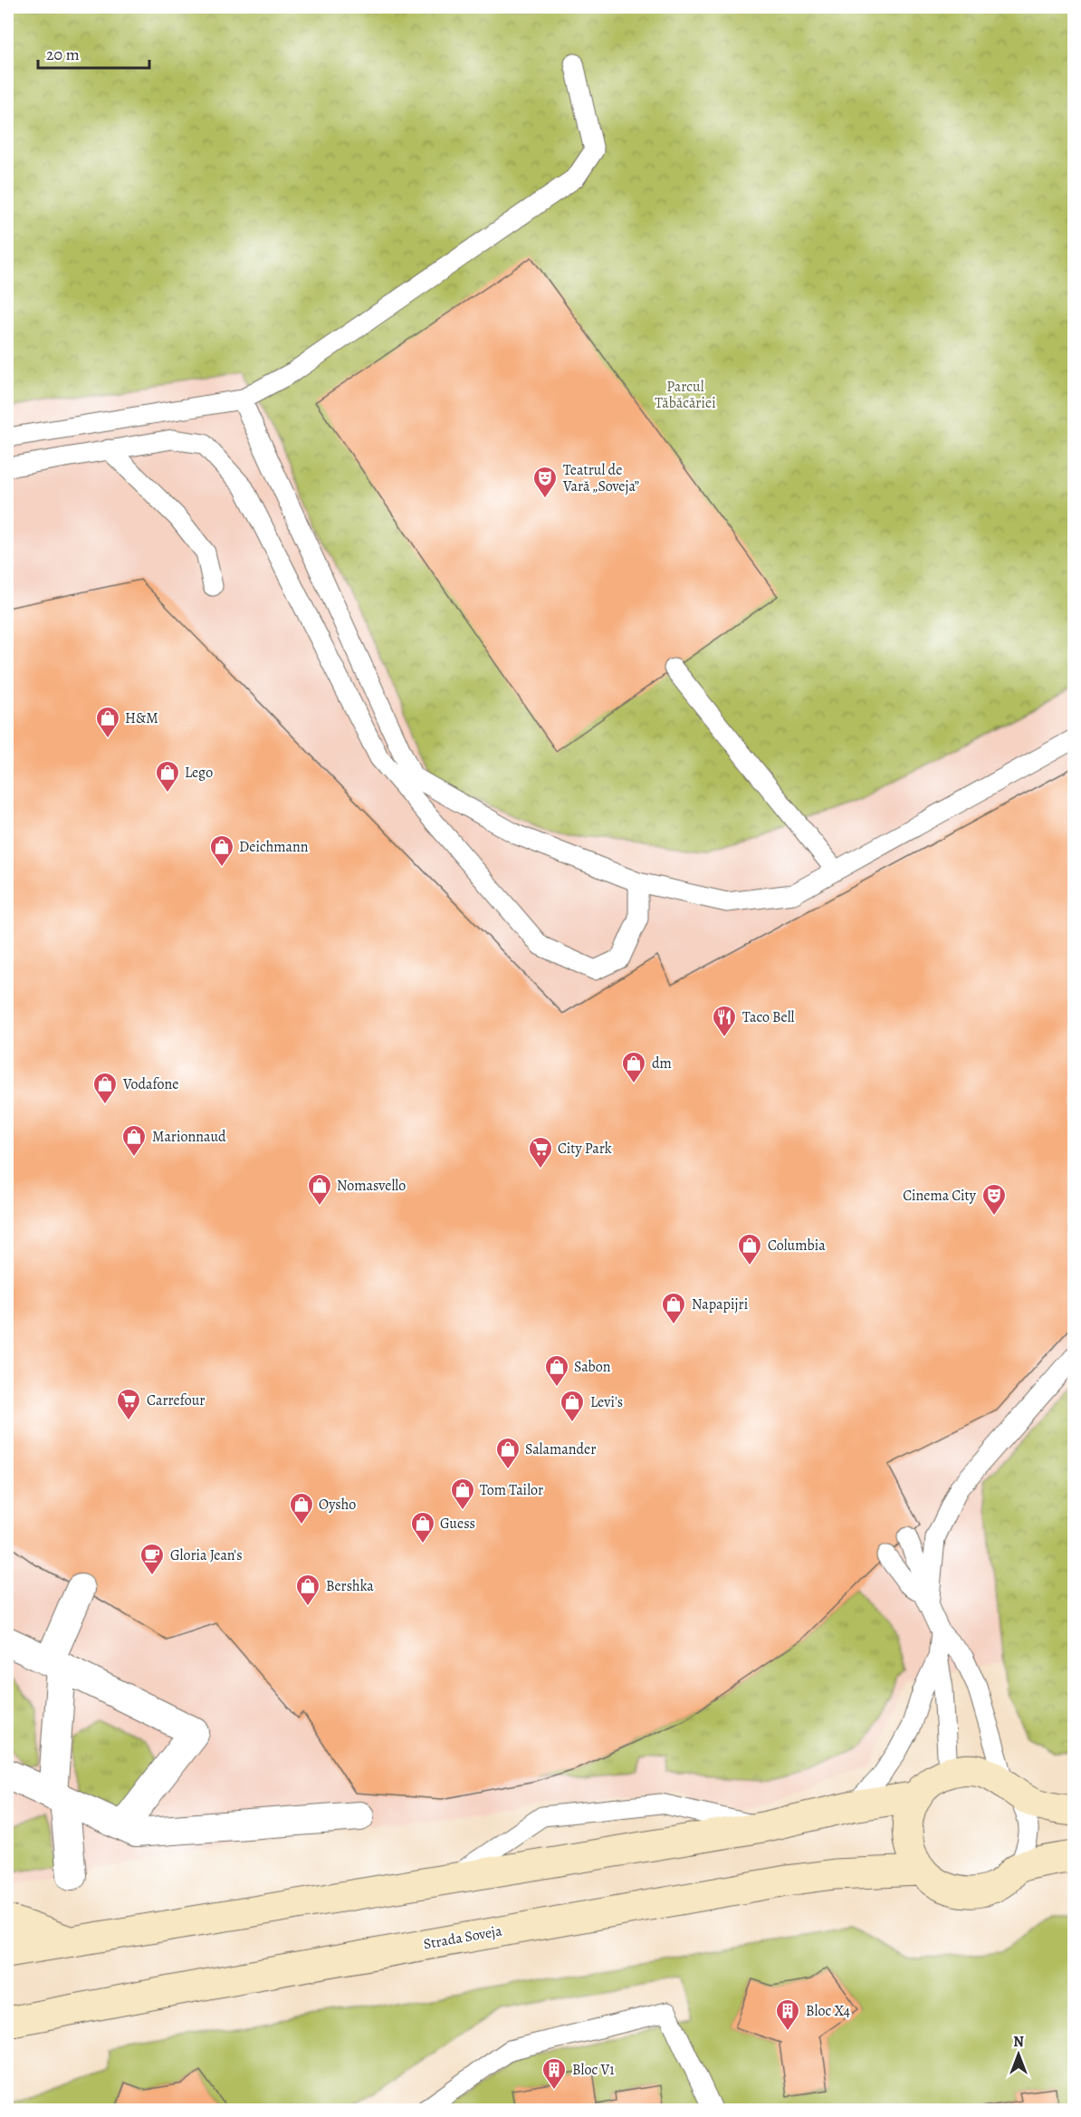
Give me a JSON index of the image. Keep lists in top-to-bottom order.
{
  "streets": {
    "main road": ["Strada Soveja"]
  },
  "parks": ["Parcul Tăbăcăriei"],
  "places": {
    "theatre": ["Teatrul de Vară „Soveja”", "Cinema City"],
    "shop": [
      "H&M",
      "Lego",
      "Deichmann",
      "dm",
      "Vodafone",
      "Marionnaud",
      "Nomasvello",
      "Columbia",
      "Napapijri",
      "Sabon",
      "Levi's",
      "Salamander",
      "Tom Tailor",
      "Oysho",
      "Guess",
      "Bershka"
    ],
    "restaurant": ["Taco Bell"],
    "supermarket": ["City Park", "Carrefour"],
    "cafe": ["Gloria Jean's"],
    "building": ["Bloc X4", "Bloc V1"]
  },
  "scale_bar": "20 m",
  "north": "top"
}
